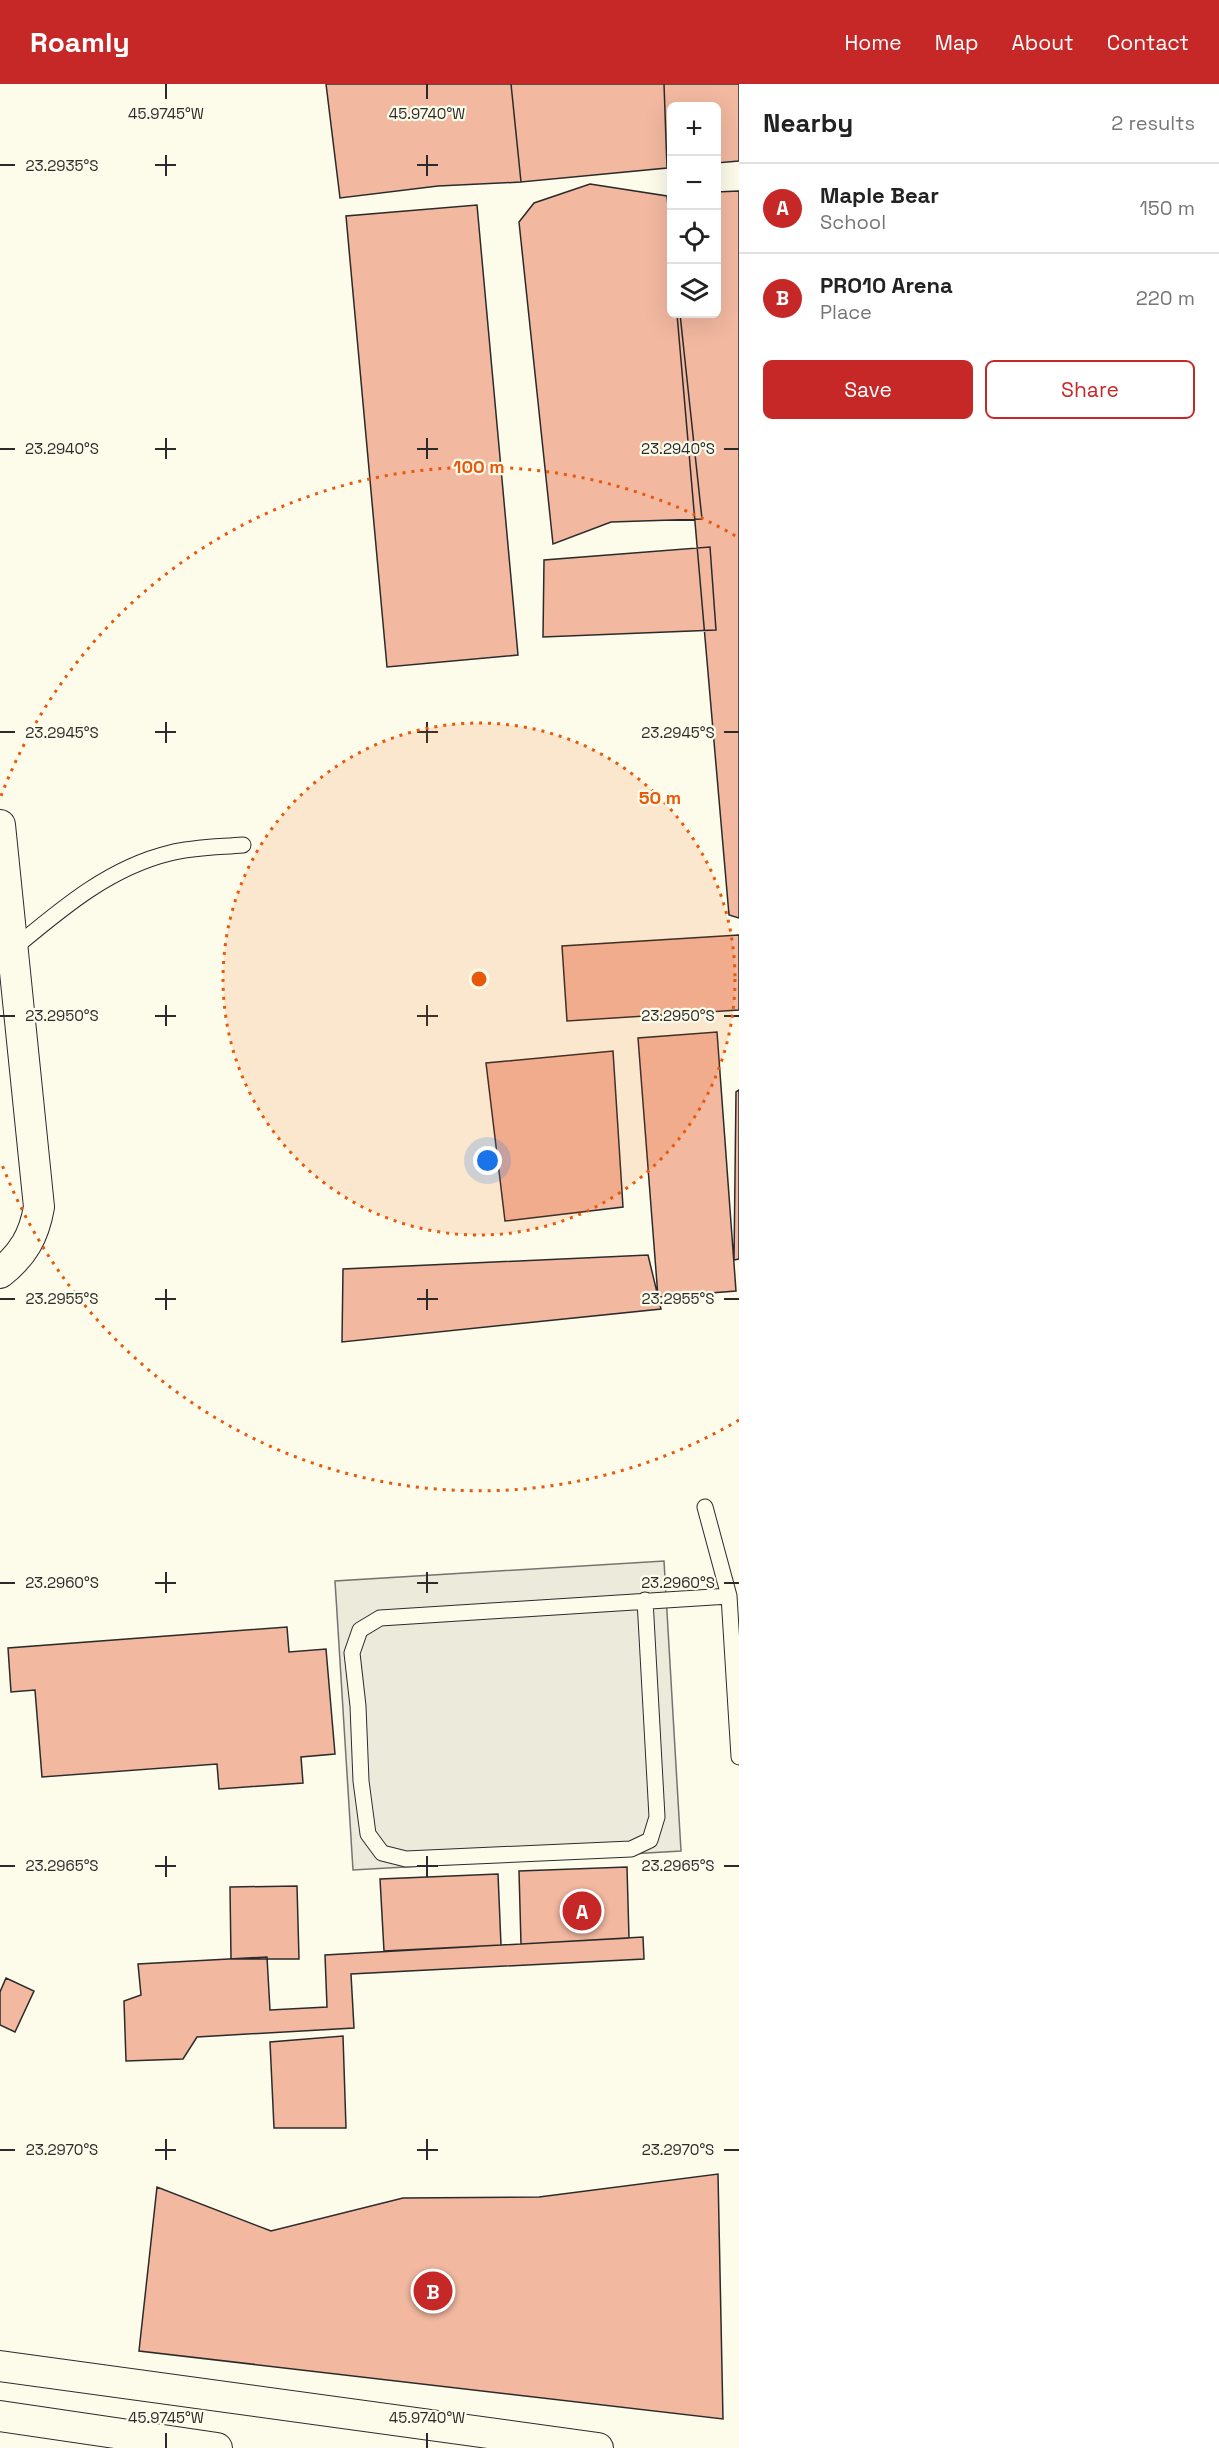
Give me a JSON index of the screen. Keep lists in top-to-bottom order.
{
  "page": {
    "header": "Roamly",
    "nav": [
      "Home",
      "Map",
      "About",
      "Contact"
    ],
    "heading": ["Nearby", "2 results"],
    "map_buttons": ["+", "−"],
    "list": [
      {
        "mark": "A",
        "name": "Maple Bear",
        "note": "School",
        "value": "150 m"
      },
      {
        "mark": "B",
        "name": "PRO10 Arena",
        "note": "Place",
        "value": "220 m"
      }
    ],
    "buttons": ["Save", "Share"],
    "pins": ["A", "B"]
  },
  "coordinates": [
    "45.9745°W",
    "45.9740°W",
    "23.2935°S",
    "23.2940°S",
    "23.2945°S",
    "23.2950°S",
    "23.2955°S",
    "23.2960°S",
    "23.2965°S",
    "23.2970°S"
  ],
  "rings": ["100 m", "50 m"]
}
